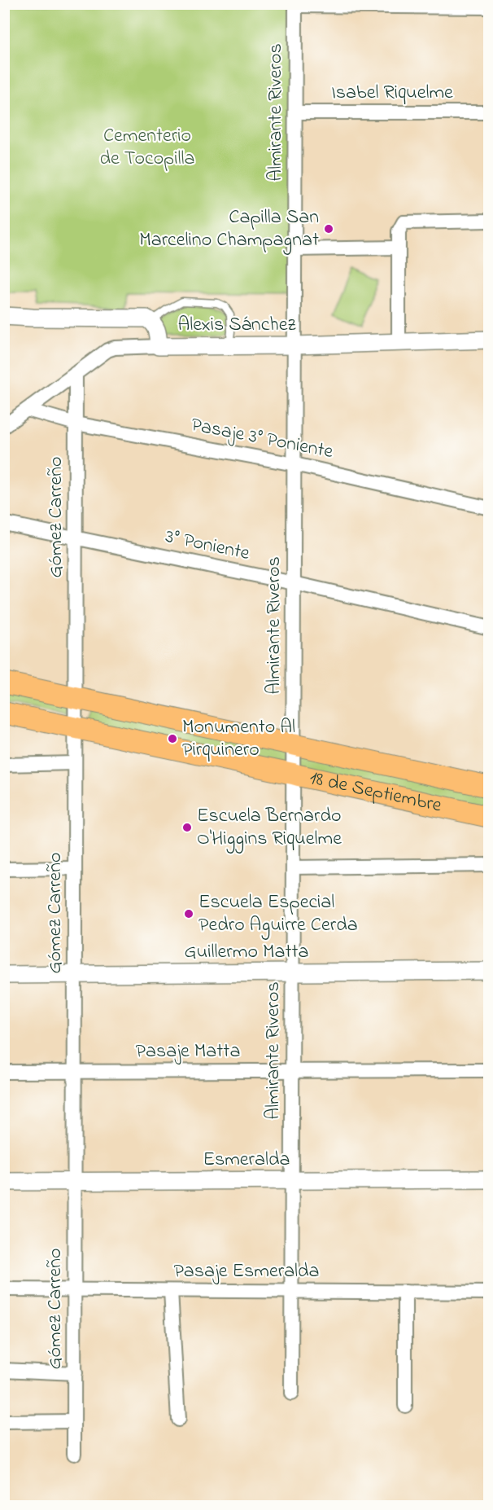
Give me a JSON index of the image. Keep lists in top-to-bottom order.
{
  "streets": {
    "main road": ["18 de Septiembre"],
    "street": [
      "Isabel Riquelme",
      "Almirante Riveros",
      "Alexis Sánchez",
      "Pasaje 3° Poniente",
      "Gómez Carreño",
      "3° Poniente",
      "Guillermo Matta",
      "Pasaje Matta",
      "Esmeralda",
      "Pasaje Esmeralda"
    ]
  },
  "crossings": [
    ["Isabel Riquelme", "Almirante Riveros"],
    ["Almirante Riveros", "Alexis Sánchez"],
    ["Almirante Riveros", "Pasaje 3° Poniente"],
    ["Almirante Riveros", "3° Poniente"],
    ["Almirante Riveros", "18 de Septiembre"],
    ["Almirante Riveros", "Guillermo Matta"],
    ["Almirante Riveros", "Pasaje Matta"],
    ["Almirante Riveros", "Esmeralda"],
    ["Almirante Riveros", "Pasaje Esmeralda"],
    ["Pasaje 3° Poniente", "Gómez Carreño"],
    ["Gómez Carreño", "3° Poniente"],
    ["Gómez Carreño", "18 de Septiembre"],
    ["Gómez Carreño", "Guillermo Matta"],
    ["Gómez Carreño", "Pasaje Matta"],
    ["Gómez Carreño", "Esmeralda"],
    ["Gómez Carreño", "Pasaje Esmeralda"]
  ],
  "parks": ["Cementerio de Tocopilla"],
  "places": [
    "Capilla San Marcelino Champagnat",
    "Monumento Al Pirquinero",
    "Escuela Bernardo O'Higgins Riquelme",
    "Escuela Especial Pedro Aguirre Cerda"
  ]
}
